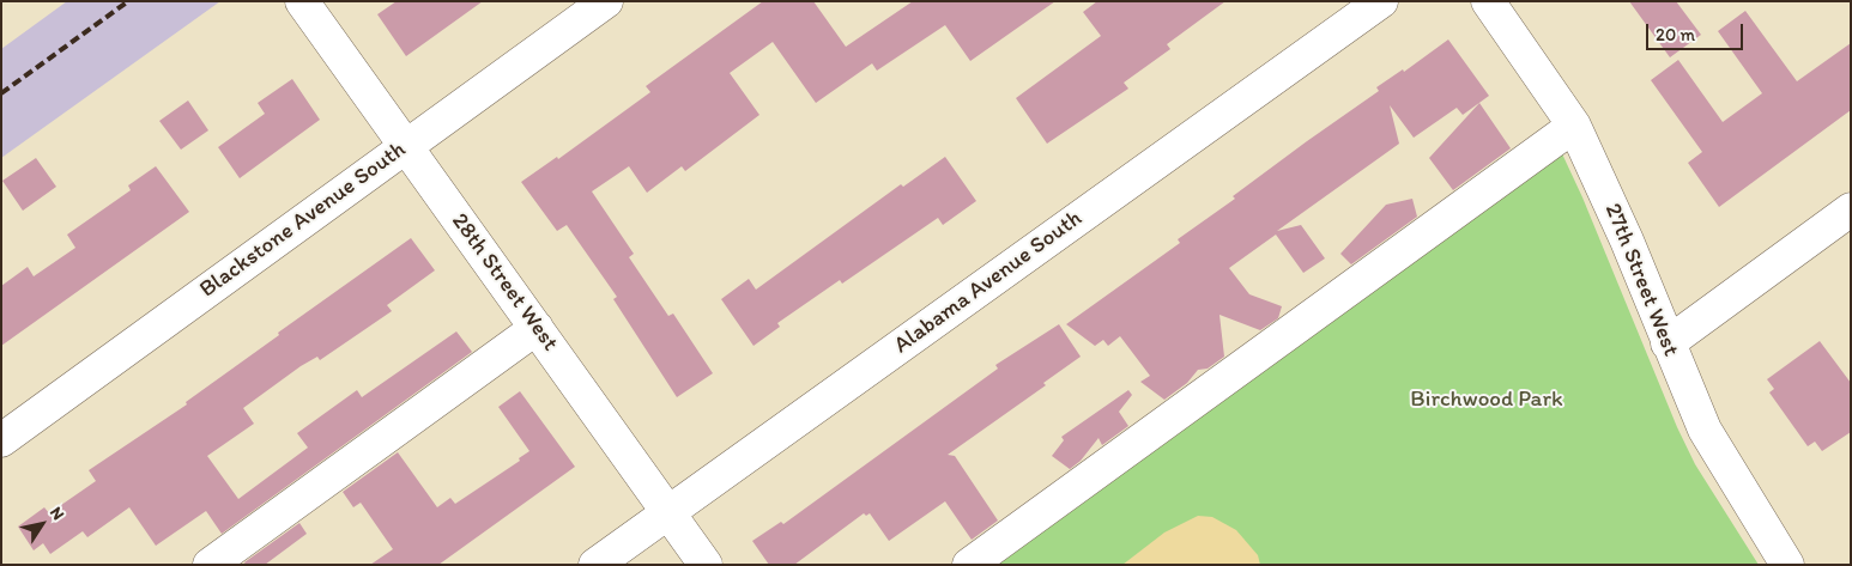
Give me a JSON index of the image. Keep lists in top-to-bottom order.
{
  "streets": {
    "street": [
      "Blackstone Avenue South",
      "27th Street West",
      "28th Street West",
      "Alabama Avenue South"
    ]
  },
  "crossings": [
    ["Blackstone Avenue South", "28th Street West"],
    ["28th Street West", "Alabama Avenue South"]
  ],
  "parks": ["Birchwood Park"],
  "scale_bar": "20 m",
  "north": "top right"
}
